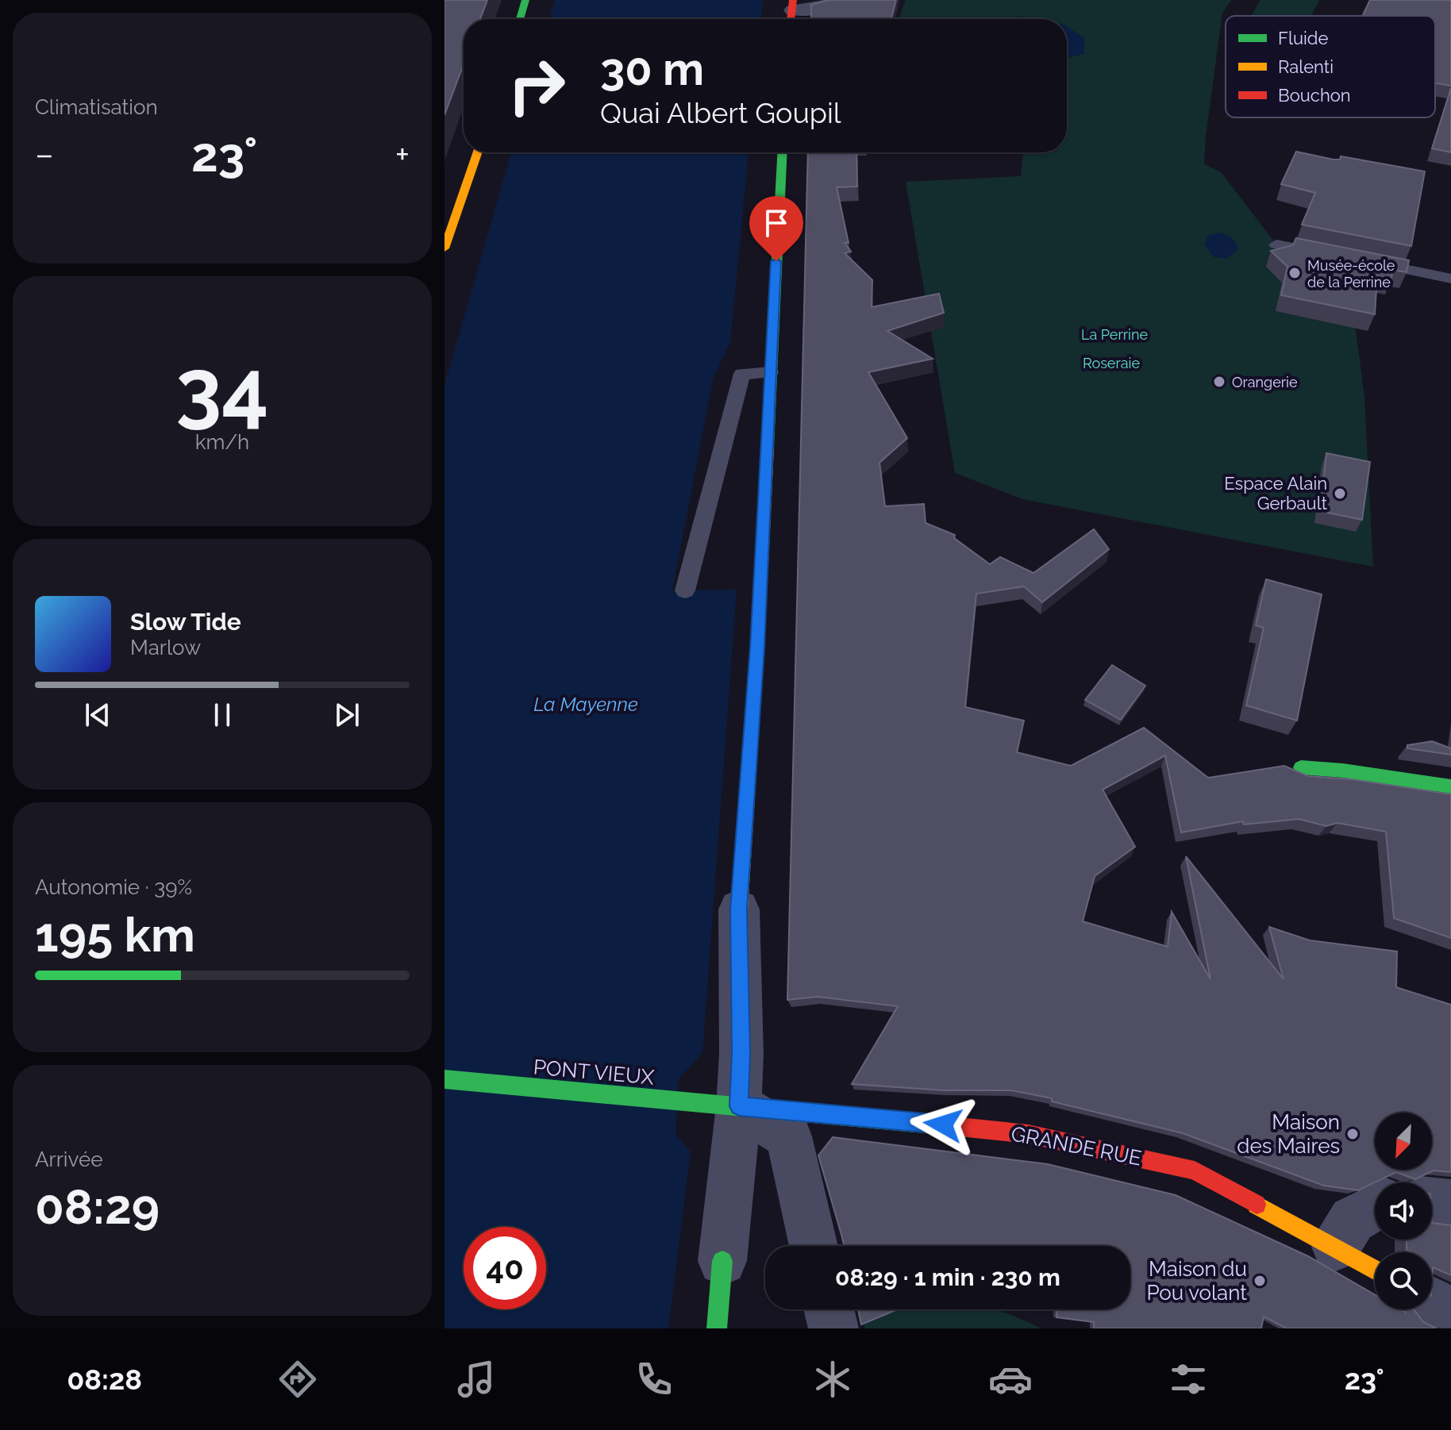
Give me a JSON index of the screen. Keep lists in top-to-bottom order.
{
  "streets": {
    "street": ["PONT VIEUX", "GRANDE RUE"]
  },
  "crossings": [
    ["PONT VIEUX", "GRANDE RUE"]
  ],
  "water": ["La Mayenne"],
  "parks": ["La Perrine", "Roseraie"],
  "places": [
    "Musée-école de la Perrine",
    "Orangerie",
    "Espace Alain Gerbault",
    "Maison des Maires",
    "Maison du Pou volant"
  ],
  "legend": ["Fluide", "Ralenti", "Bouchon"],
  "north": "bottom left",
  "page": {
    "tile": [
      "Climatisation",
      ["34", "km/h"],
      ["Autonomie · 39%", "195 km"],
      ["Arrivée", "08:29"]
    ],
    "turn": ["30 m", "Quai Albert Goupil"],
    "heat": ["−", "23°", "+"],
    "song": ["Slow Tide", "Marlow"],
    "limit": "40",
    "trip": "08:29 · 1 min · 230 m",
    "tabs": ["08:28", "23°"]
  }
}
